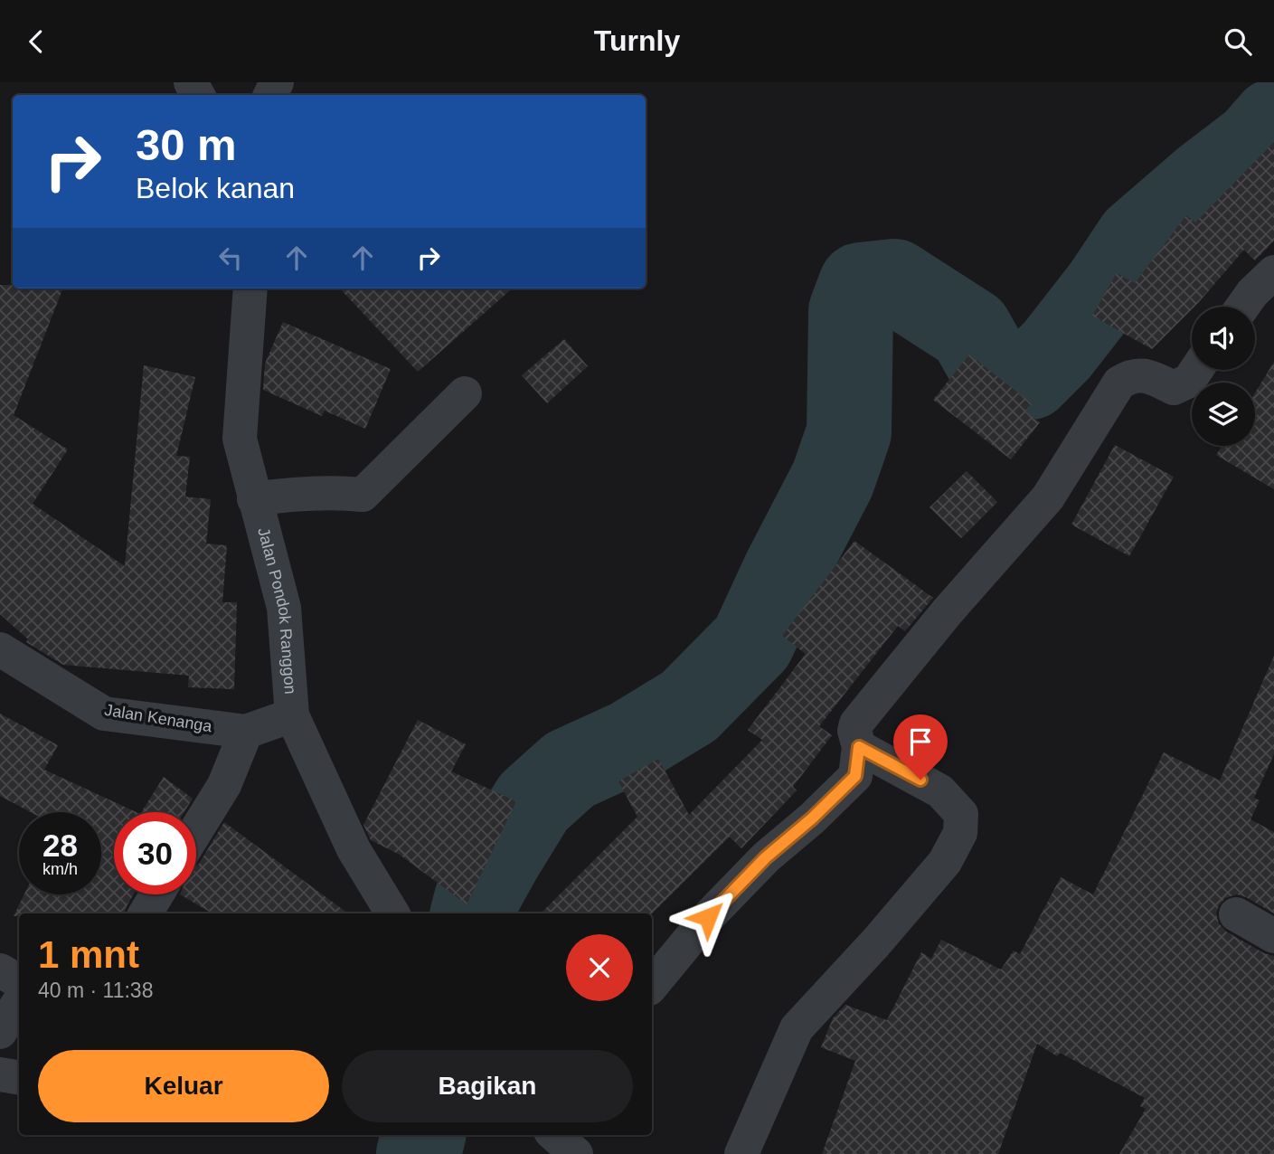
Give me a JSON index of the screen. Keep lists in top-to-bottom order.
{
  "streets": {
    "street": ["Jalan Pondok Ranggon", "Jalan Kenanga"]
  },
  "crossings": [
    ["Jalan Pondok Ranggon", "Jalan Kenanga"]
  ],
  "page": {
    "header": "Turnly",
    "turn": ["30 m", "Belok kanan"],
    "speed": "28 km/h",
    "limit": "30",
    "heading": ["1 mnt", "40 m · 11:38"],
    "buttons": ["Keluar", "Bagikan"]
  }
}
